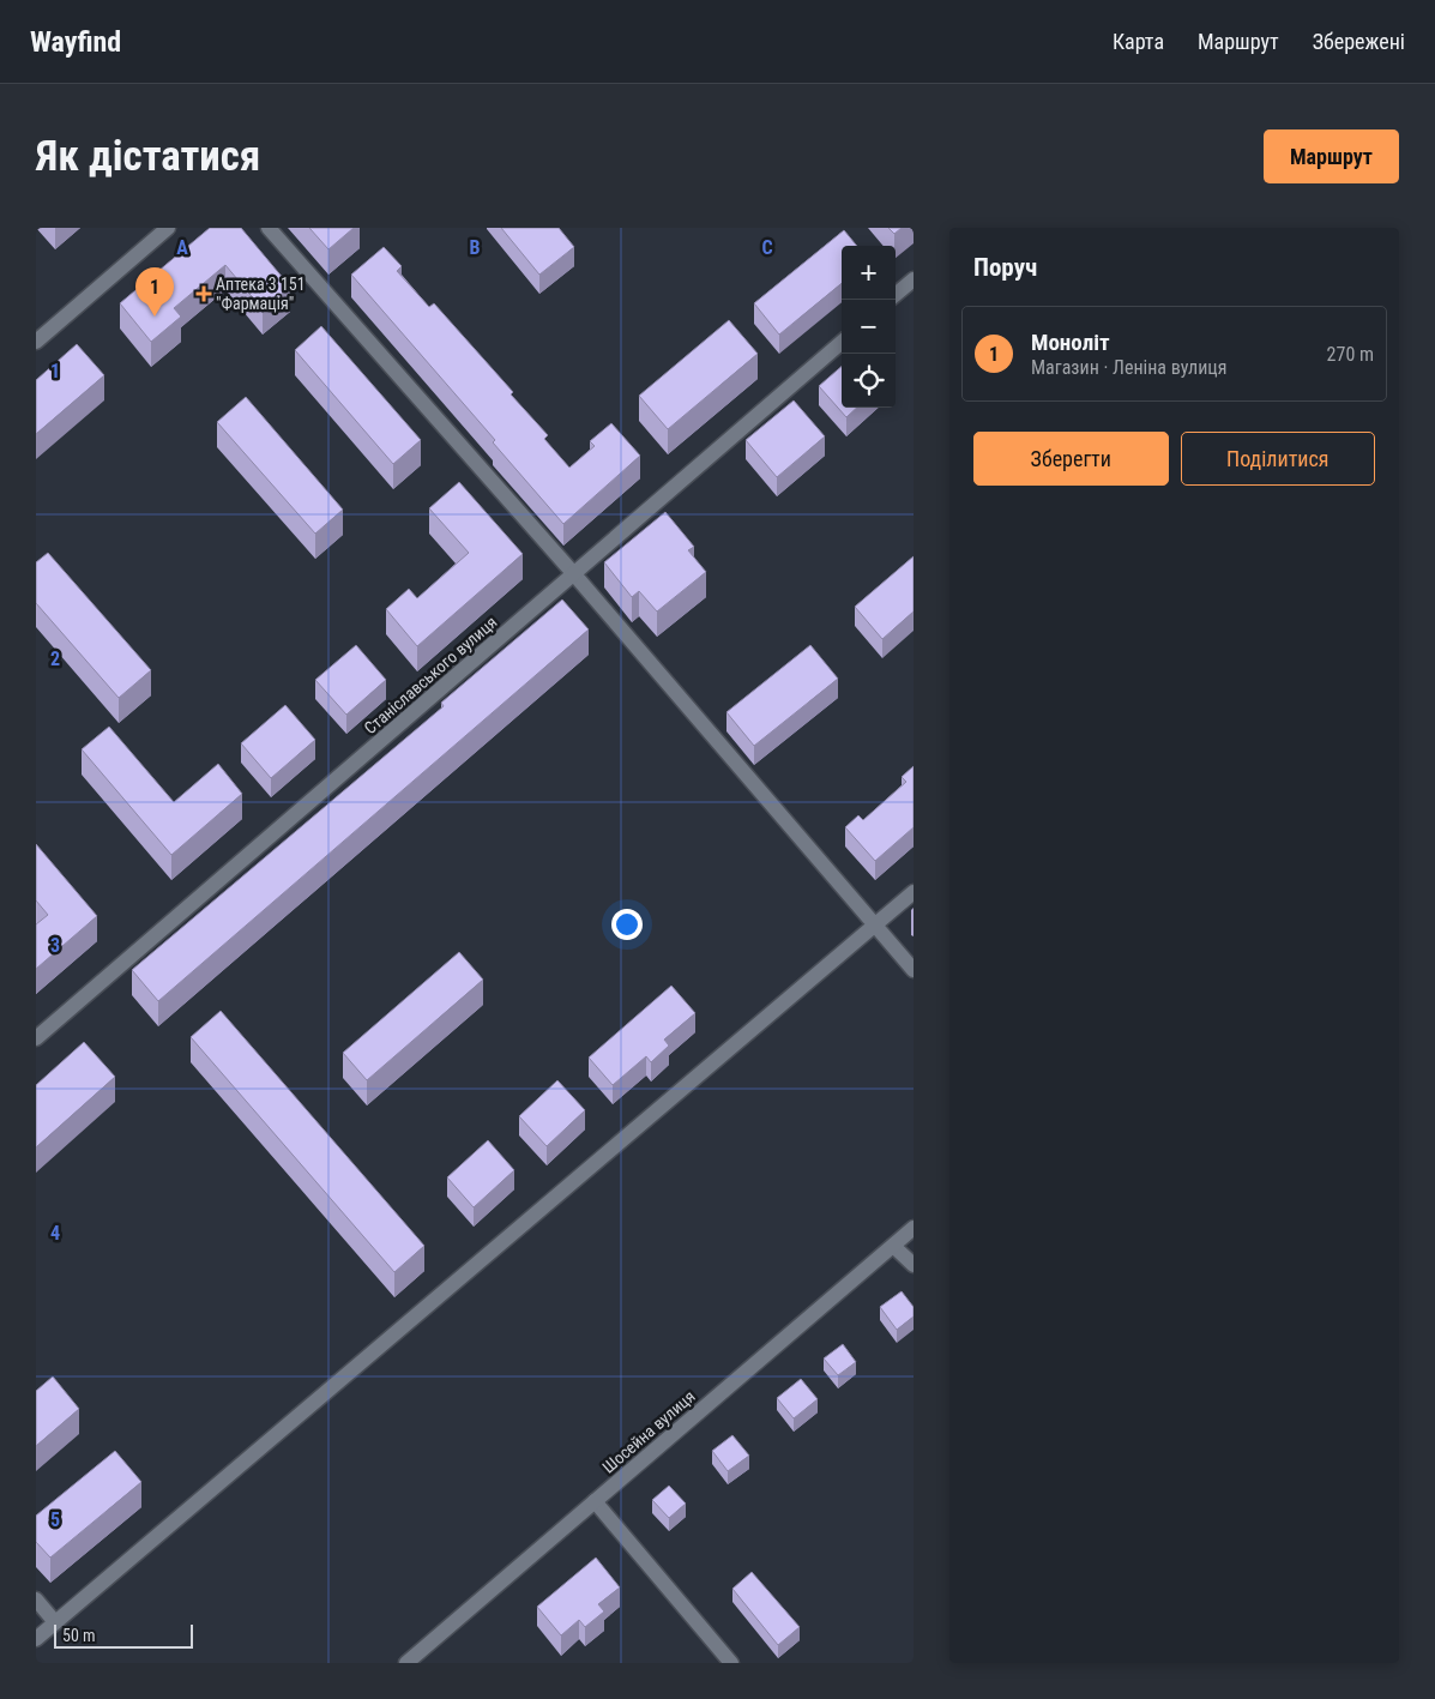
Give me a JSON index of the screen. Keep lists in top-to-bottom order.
{
  "streets": {
    "street": ["Станіславського вулиця", "Шосейна вулиця"]
  },
  "places": {
    "health": ["Аптека 3 151 \"Фармація\""]
  },
  "scale_bar": "50 m",
  "page": {
    "header": "Wayfind",
    "nav": ["Карта", "Маршрут", "Збережені"],
    "buttons": [
      "Маршрут",
      ["Зберегти", "Поділитися"]
    ],
    "title": "Як дістатися",
    "heading": "Поруч",
    "map_buttons": ["+", "−"],
    "pins": "1",
    "list": [
      {
        "mark": "1",
        "name": "Моноліт",
        "note": "Магазин · Леніна вулиця",
        "value": "270 m"
      }
    ],
    "scale": "50 m"
  },
  "grid": {
    "columns": ["A", "B", "C"],
    "rows": [
      "1",
      "2",
      "3",
      "4",
      "5"
    ]
  }
}
